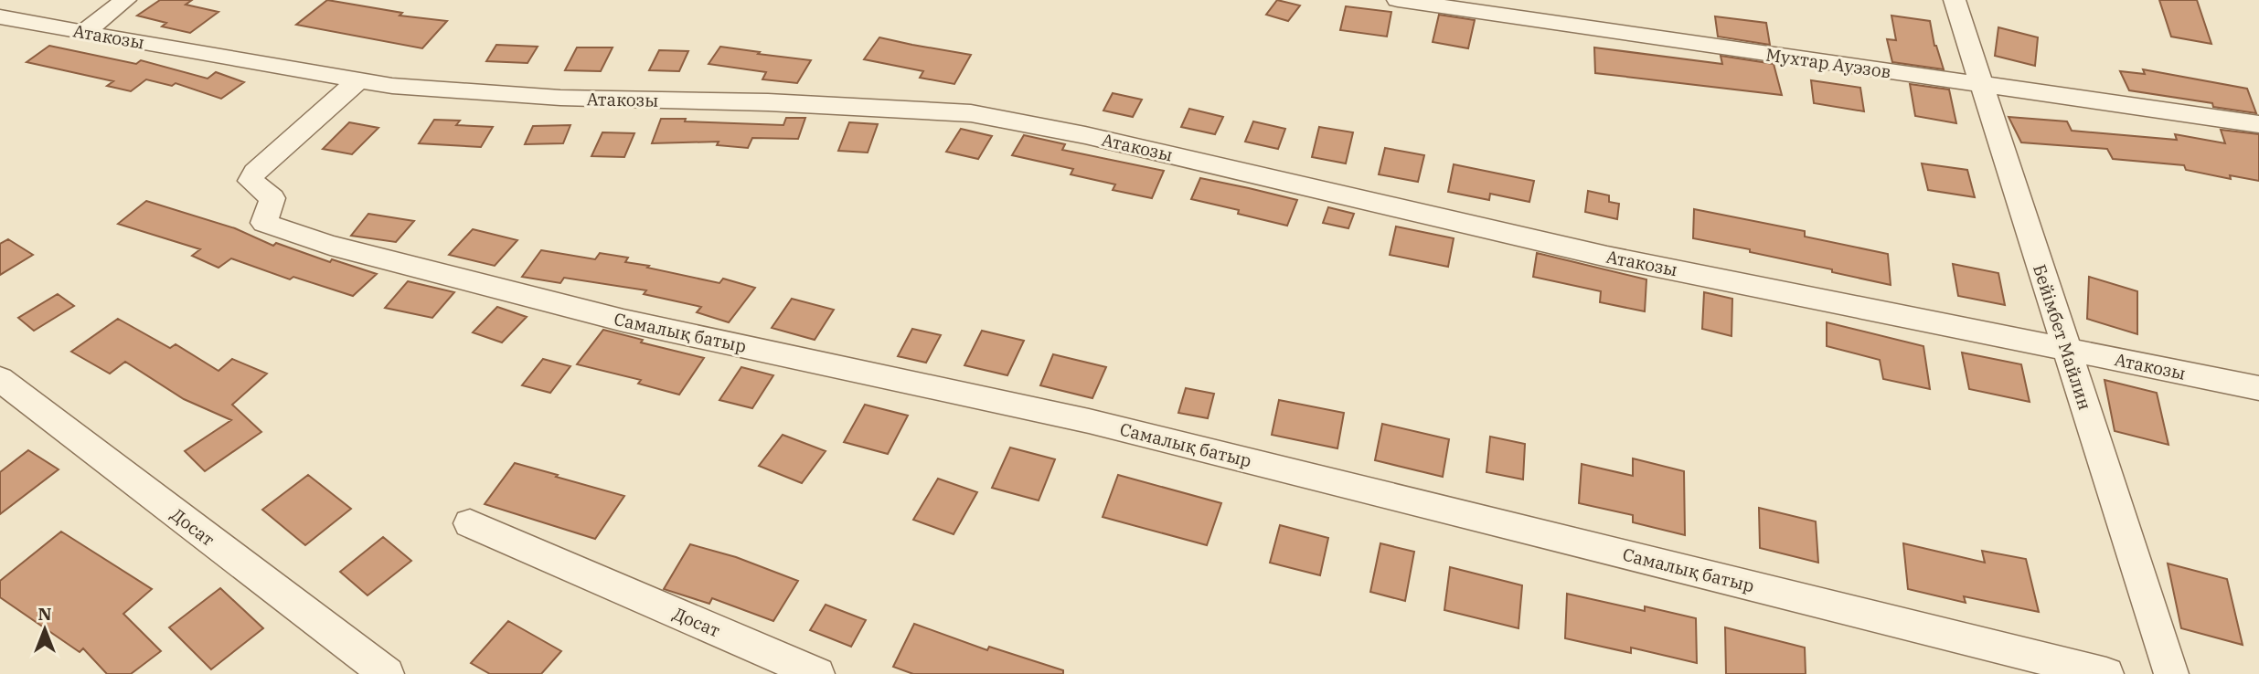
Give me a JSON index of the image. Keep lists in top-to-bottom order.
{
  "streets": {
    "street": [
      "Атакозы",
      "Мухтар Ауэзов",
      "Самалық батыр",
      "Бейімбет Майлин",
      "Досат"
    ]
  },
  "crossings": [
    ["Атакозы", "Самалық батыр"],
    ["Атакозы", "Бейімбет Майлин"],
    ["Мухтар Ауэзов", "Бейімбет Майлин"]
  ],
  "north": "top"
}
